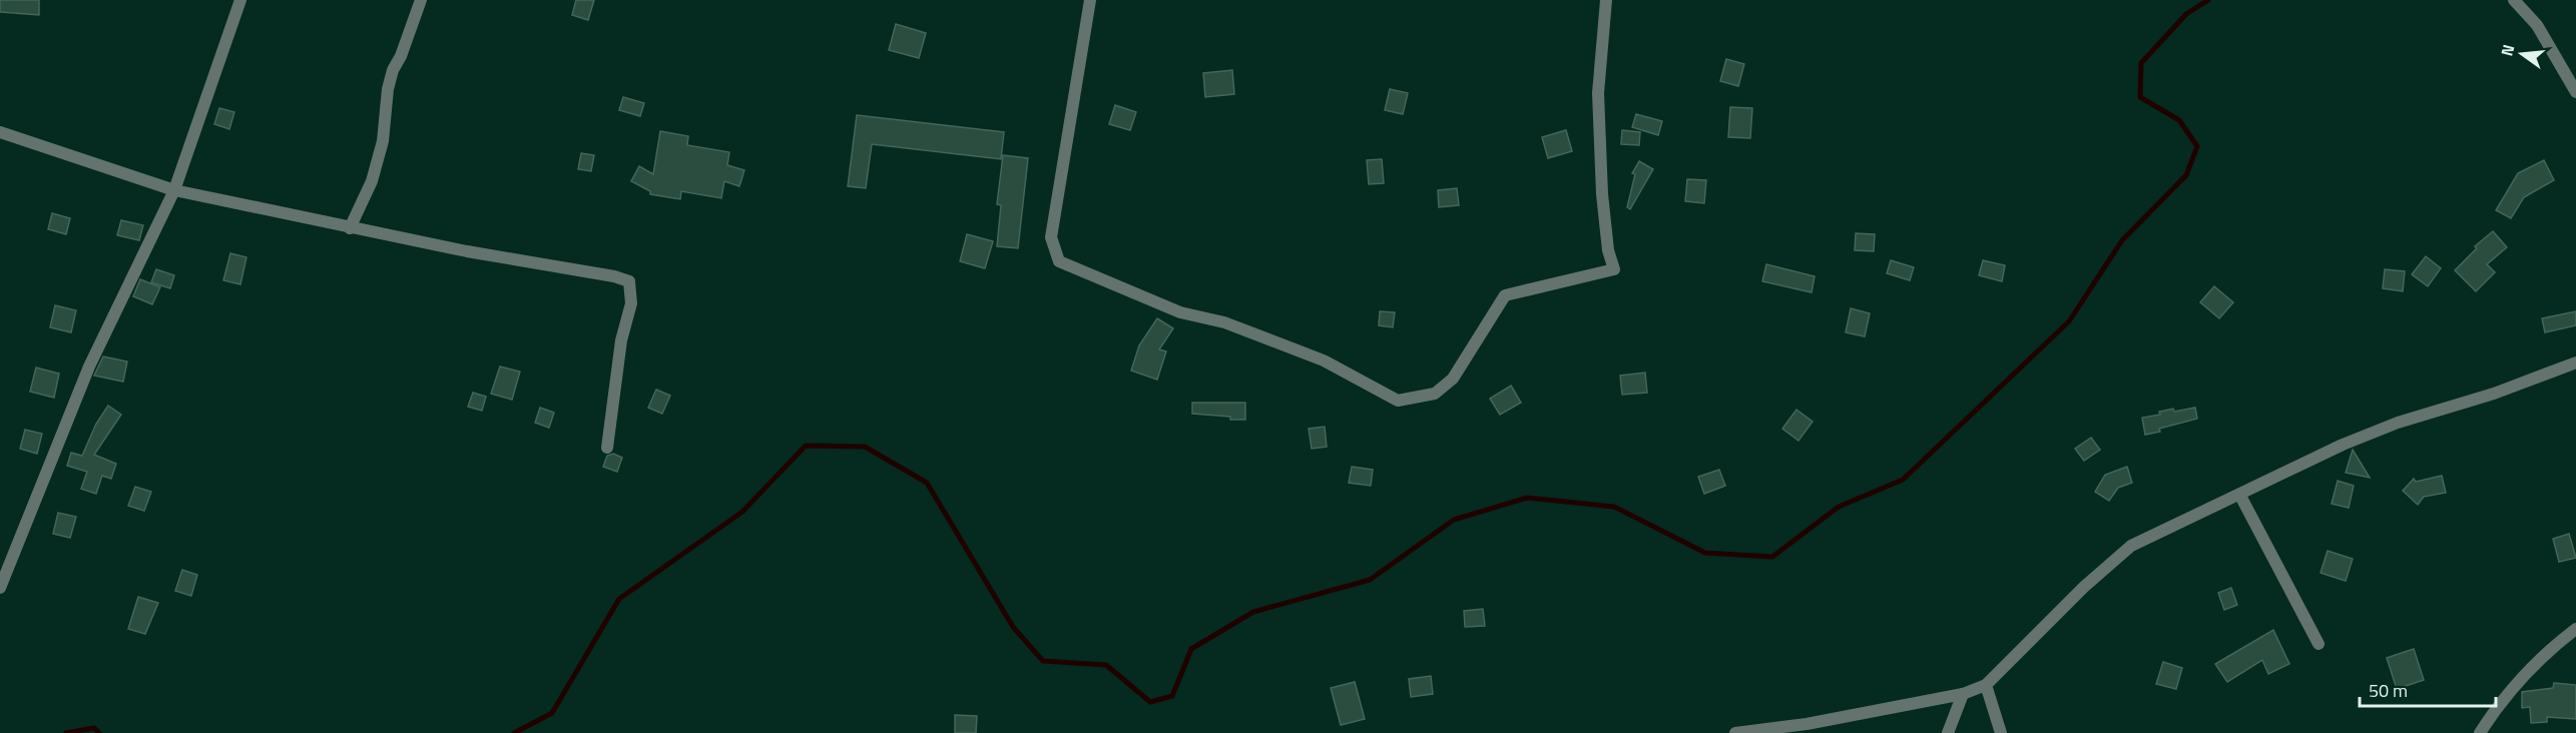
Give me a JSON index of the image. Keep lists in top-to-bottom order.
{
  "scale_bar": "50 m",
  "north": "left"
}
